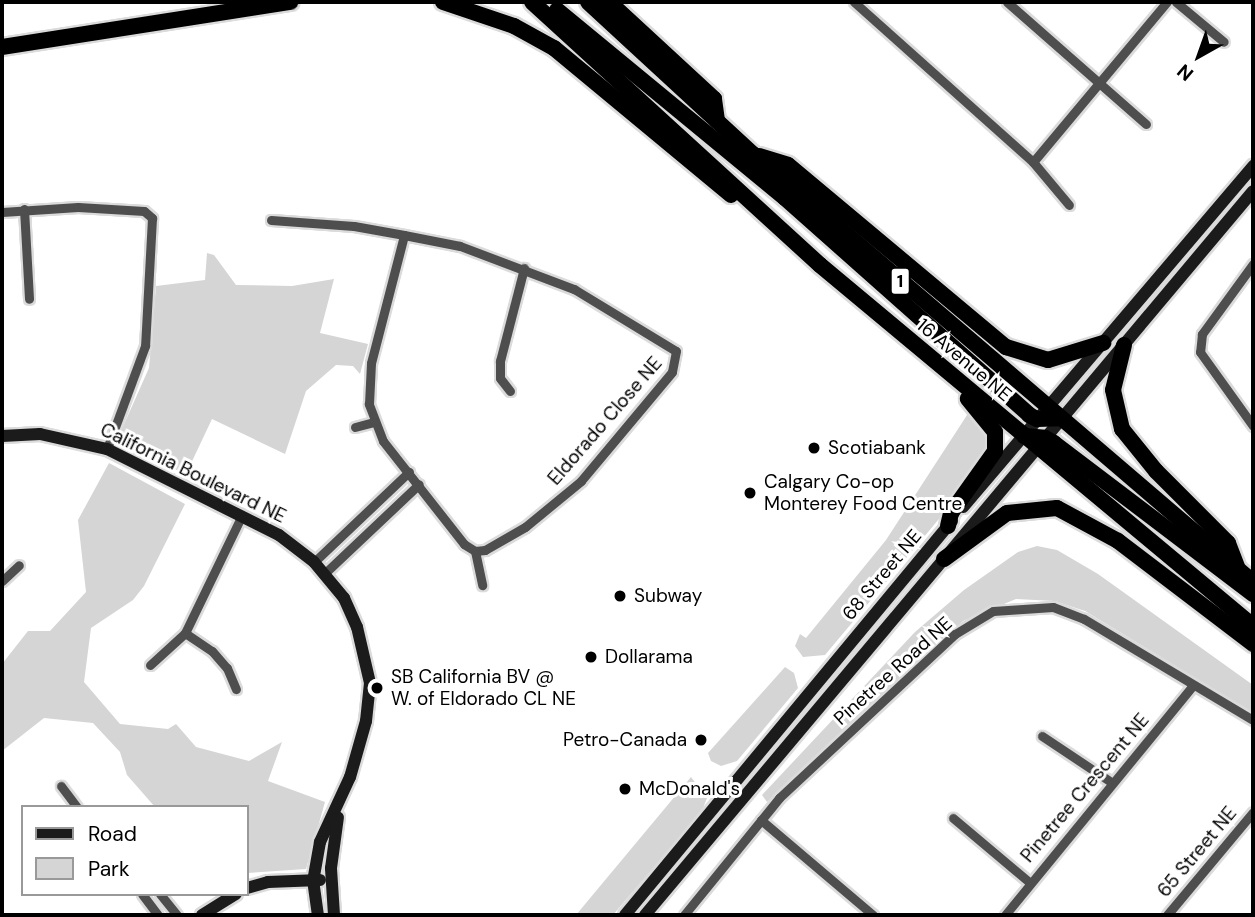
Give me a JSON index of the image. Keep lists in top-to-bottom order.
{
  "streets": {
    "highway": ["1", "16 Avenue NE"],
    "main road": ["California Boulevard NE", "68 Street NE"],
    "street": [
      "Eldorado Close NE",
      "Pinetree Road NE",
      "Pinetree Crescent NE",
      "65 Street NE"
    ]
  },
  "crossings": [
    ["16 Avenue NE", "68 Street NE"],
    ["Pinetree Road NE", "Pinetree Crescent NE"]
  ],
  "places": [
    "Scotiabank",
    "Calgary Co-op Monterey Food Centre",
    "Subway",
    "Dollarama",
    "SB California BV @ W. of Eldorado CL NE",
    "Petro-Canada",
    "McDonald's"
  ],
  "legend": ["Road", "Park"],
  "north": "bottom left"
}
